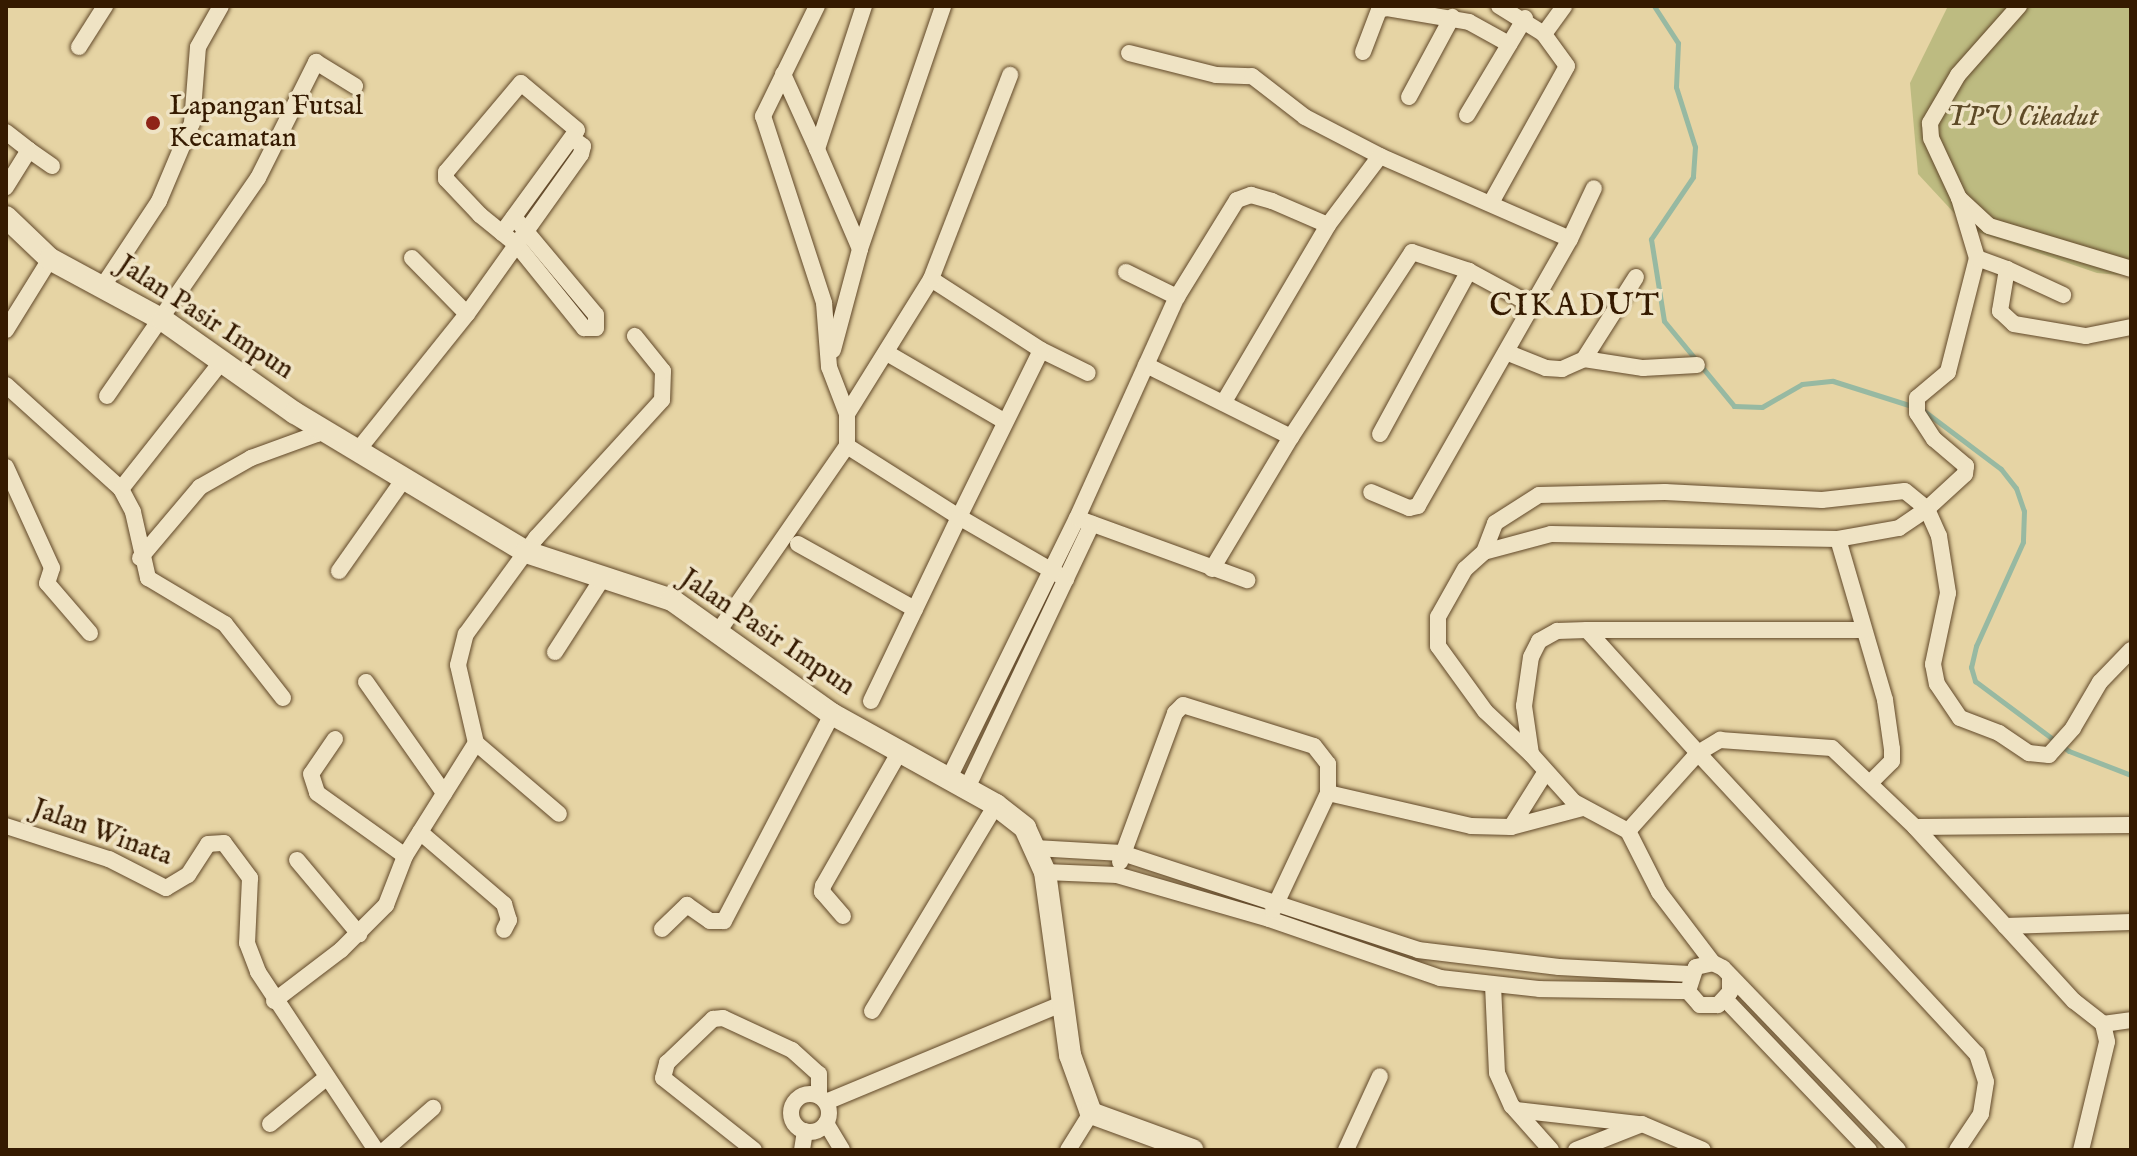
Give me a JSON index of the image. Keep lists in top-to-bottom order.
{
  "streets": {
    "street": ["Jalan Pasir Impun", "Jalan Winata"]
  },
  "districts": ["CIKADUT"],
  "parks": ["TPU Cikadut"],
  "places": ["Lapangan Futsal Kecamatan"]
}
